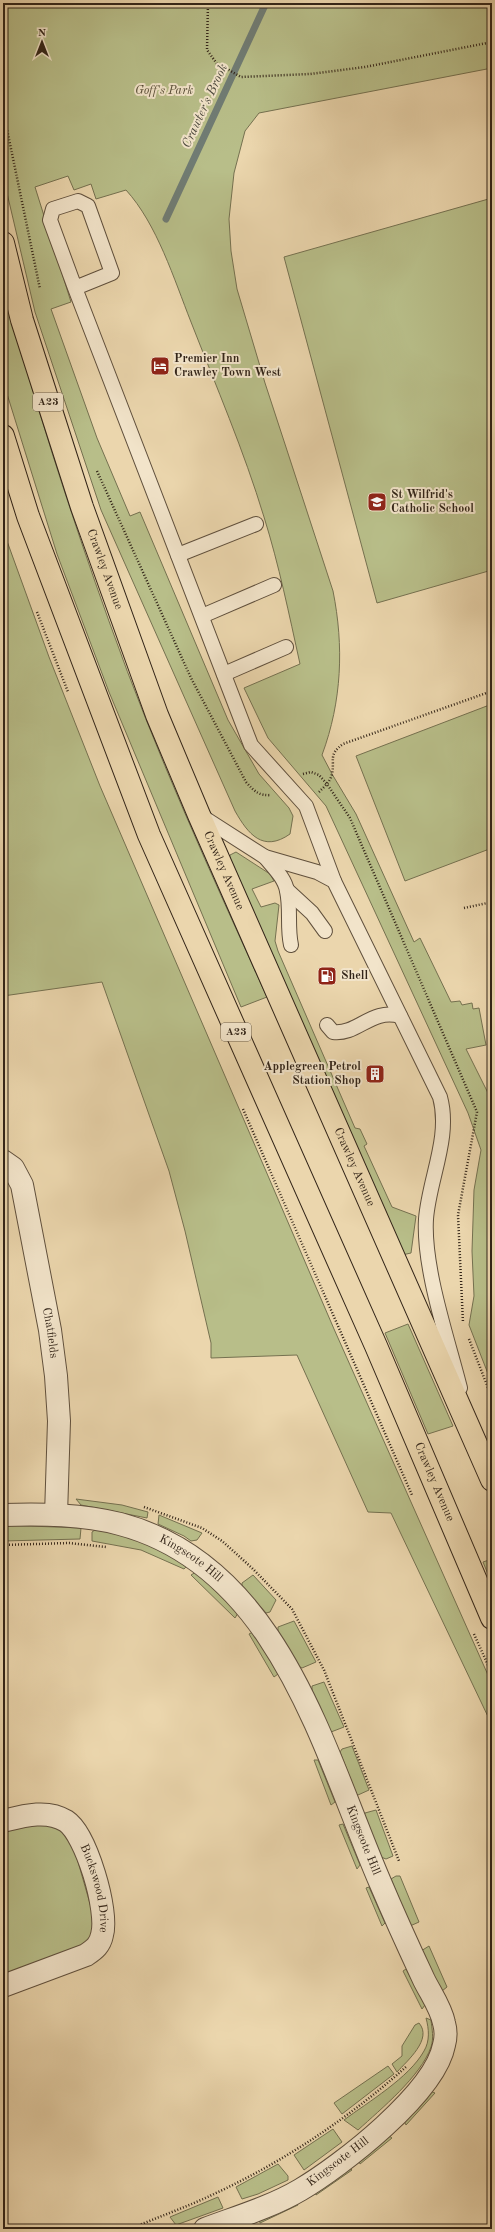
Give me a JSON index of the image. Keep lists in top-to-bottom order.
{
  "streets": {
    "main road": ["A23", "Crawley Avenue"],
    "street": ["Chatfields", "Kingscote Hill", "Buckswood Drive"]
  },
  "crossings": [
    ["Chatfields", "Kingscote Hill"]
  ],
  "water": ["Crawter's Brook"],
  "parks": ["Goff's Park"],
  "places": {
    "hotel": ["Premier Inn Crawley Town West"],
    "school or university": ["St Wilfrid's Catholic School"],
    "fuel station": ["Shell"],
    "building": ["Applegreen Petrol Station Shop"]
  },
  "north": "top"
}
